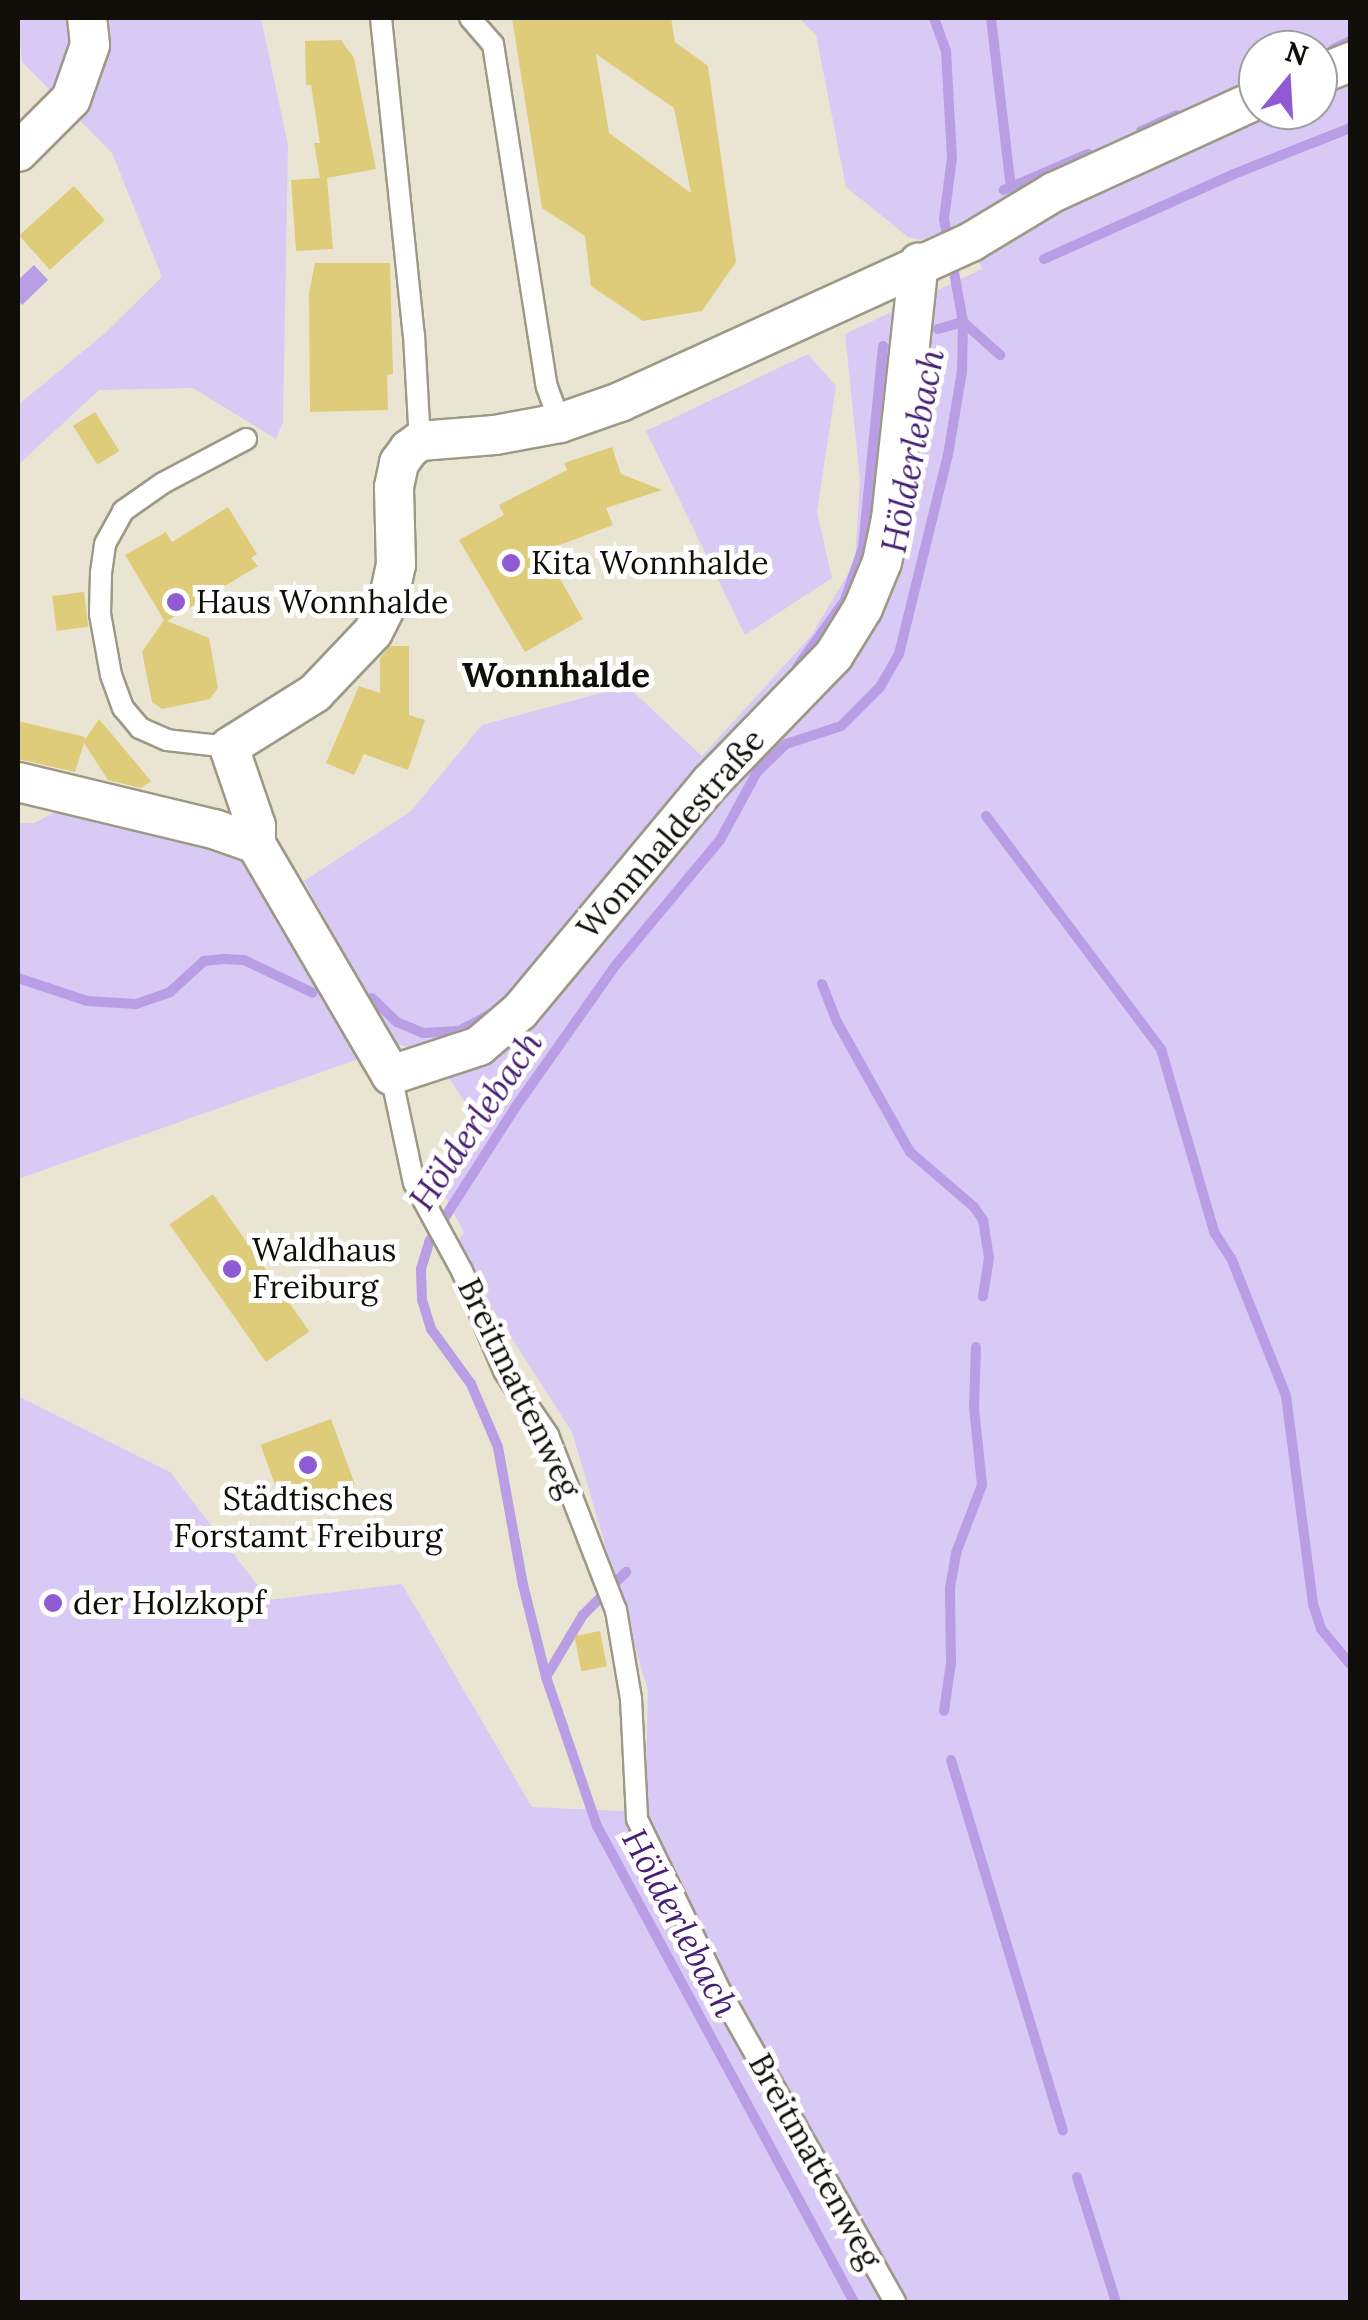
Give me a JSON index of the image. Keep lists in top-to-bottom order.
{
  "streets": {
    "street": ["Wonnhaldestraße"],
    "lane": ["Breitmattenweg"]
  },
  "crossings": [
    ["Wonnhaldestraße", "Breitmattenweg"]
  ],
  "districts": ["Wonnhalde"],
  "water": ["Hölderlebach"],
  "places": [
    "Kita Wonnhalde",
    "Haus Wonnhalde",
    "Waldhaus Freiburg",
    "Städtisches Forstamt Freiburg",
    "der Holzkopf"
  ],
  "north": "top"
}
